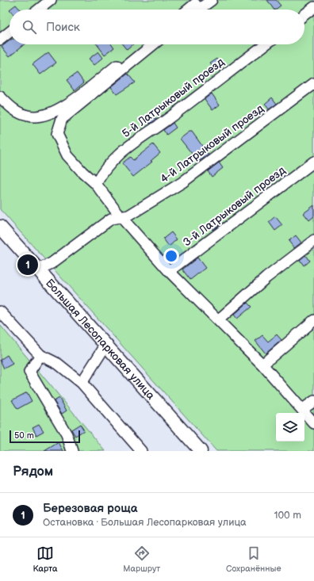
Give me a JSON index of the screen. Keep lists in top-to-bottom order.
{
  "streets": {
    "main road": ["Большая Лесопарковая улица"],
    "street": ["5-й Латрыковый проезд", "4-й Латрыковый проезд", "3-й Латрыковый проезд"]
  },
  "crossings": [
    ["4-й Латрыковый проезд", "Большая Лесопарковая улица"]
  ],
  "scale_bar": "50 m",
  "page": {
    "search": "Поиск",
    "pins": "1",
    "scale": "50 m",
    "heading": "Рядом",
    "list": [
      {
        "mark": "1",
        "name": "Березовая роща",
        "note": "Остановка · Большая Лесопарковая улица",
        "value": "100 m"
      }
    ],
    "nav": ["Карта", "Маршрут", "Сохранённые"]
  }
}
